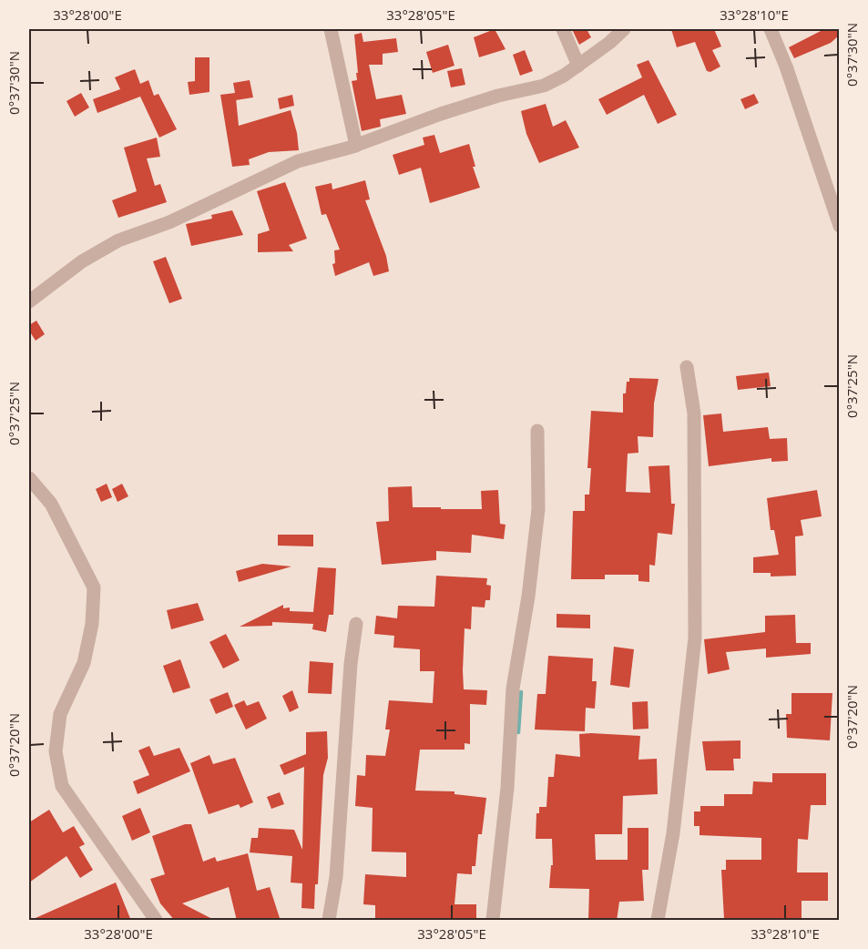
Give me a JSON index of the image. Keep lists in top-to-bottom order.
{
  "coordinates": [
    "33°28'00\"E",
    "33°28'05\"E",
    "33°28'10\"E",
    "0°37'30\"N",
    "0°37'25\"N",
    "0°37'20\"N"
  ]
}
